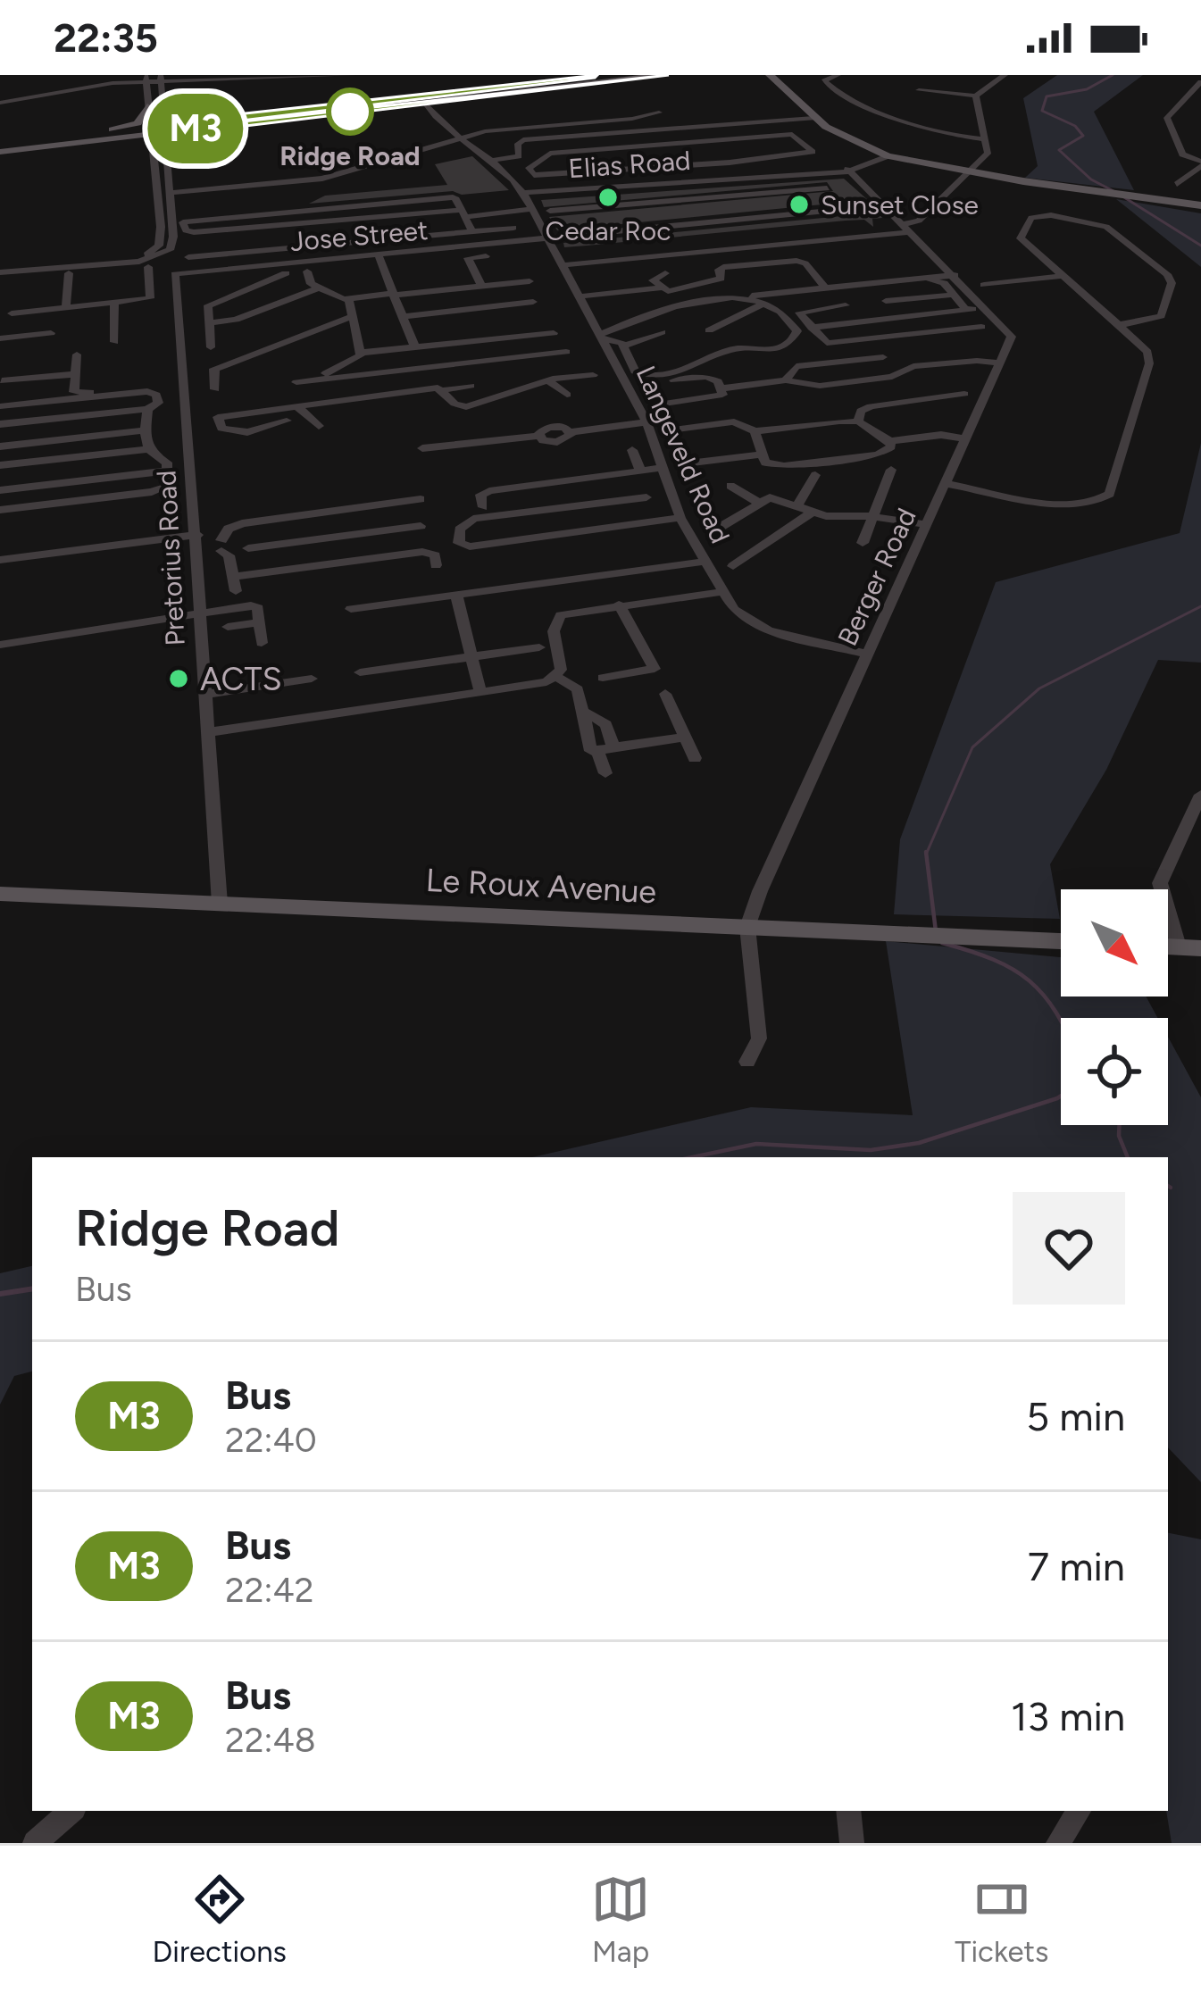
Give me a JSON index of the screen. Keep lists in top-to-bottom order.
{
  "streets": {
    "main road": ["Le Roux Avenue"],
    "street": [
      "Elias Road",
      "Jose Street",
      "Langeveld Road",
      "Pretorius Road",
      "Berger Road"
    ]
  },
  "crossings": [
    ["Elias Road", "Langeveld Road"],
    ["Elias Road", "Berger Road"],
    ["Jose Street", "Langeveld Road"],
    ["Jose Street", "Pretorius Road"],
    ["Jose Street", "Berger Road"],
    ["Langeveld Road", "Berger Road"],
    ["Pretorius Road", "Le Roux Avenue"],
    ["Berger Road", "Le Roux Avenue"]
  ],
  "places": [
    "Ridge Road",
    "Cedar Roc",
    "Sunset Close",
    "ACTS"
  ],
  "lines": ["bus line M3"],
  "north": "bottom right",
  "page": {
    "status": "22:35",
    "on_map": "M3",
    "heading": ["Ridge Road", "Bus"],
    "list": [
      {
        "mark": "M3",
        "name": "Bus",
        "note": "22:40",
        "value": "5 min"
      },
      {
        "mark": "M3",
        "name": "Bus",
        "note": "22:42",
        "value": "7 min"
      },
      {
        "mark": "M3",
        "name": "Bus",
        "note": "22:48",
        "value": "13 min"
      }
    ],
    "tabs": ["Directions", "Map", "Tickets"]
  }
}
